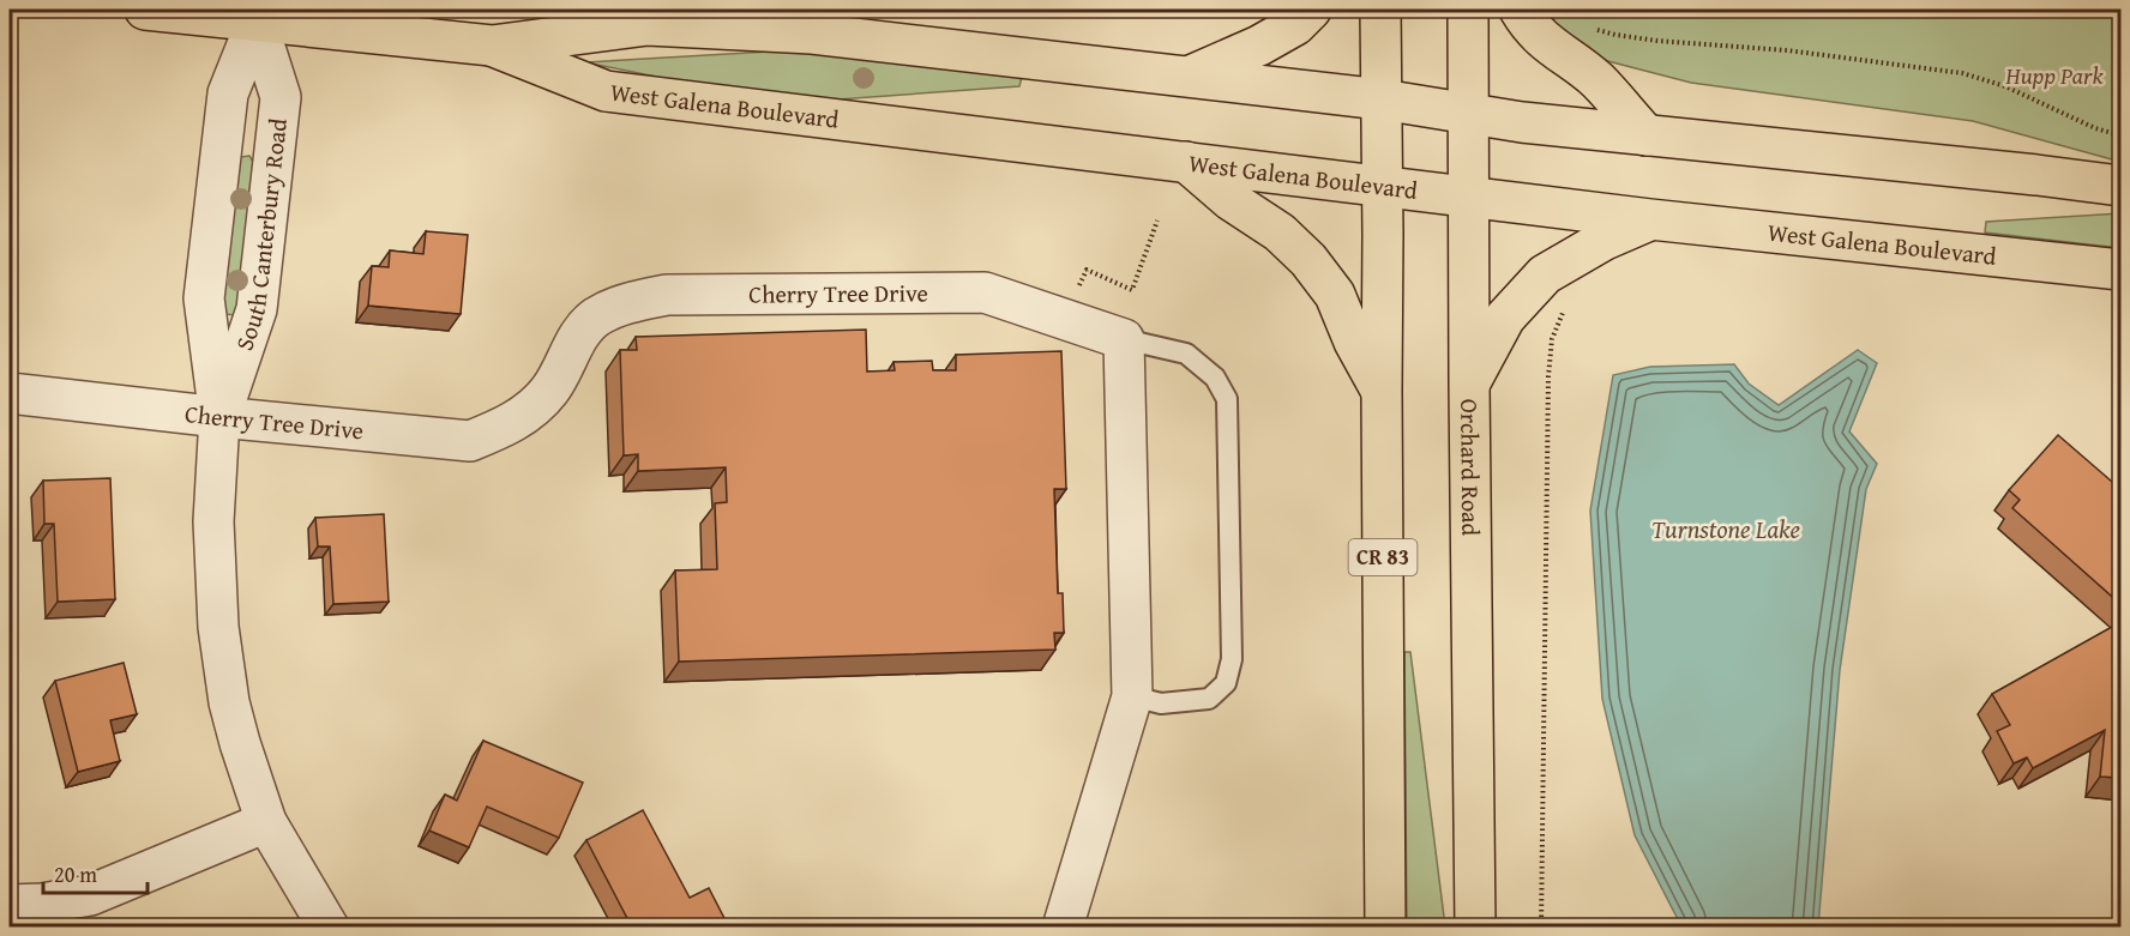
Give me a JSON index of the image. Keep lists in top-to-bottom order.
{
  "streets": {
    "main road": ["West Galena Boulevard", "Orchard Road", "CR 83"],
    "street": ["South Canterbury Road", "Cherry Tree Drive"]
  },
  "crossings": [
    ["West Galena Boulevard", "South Canterbury Road"],
    ["West Galena Boulevard", "Orchard Road"],
    ["West Galena Boulevard", "CR 83"],
    ["South Canterbury Road", "Cherry Tree Drive"]
  ],
  "water": ["Turnstone Lake"],
  "parks": ["Hupp Park"],
  "scale_bar": "20 m"
}
